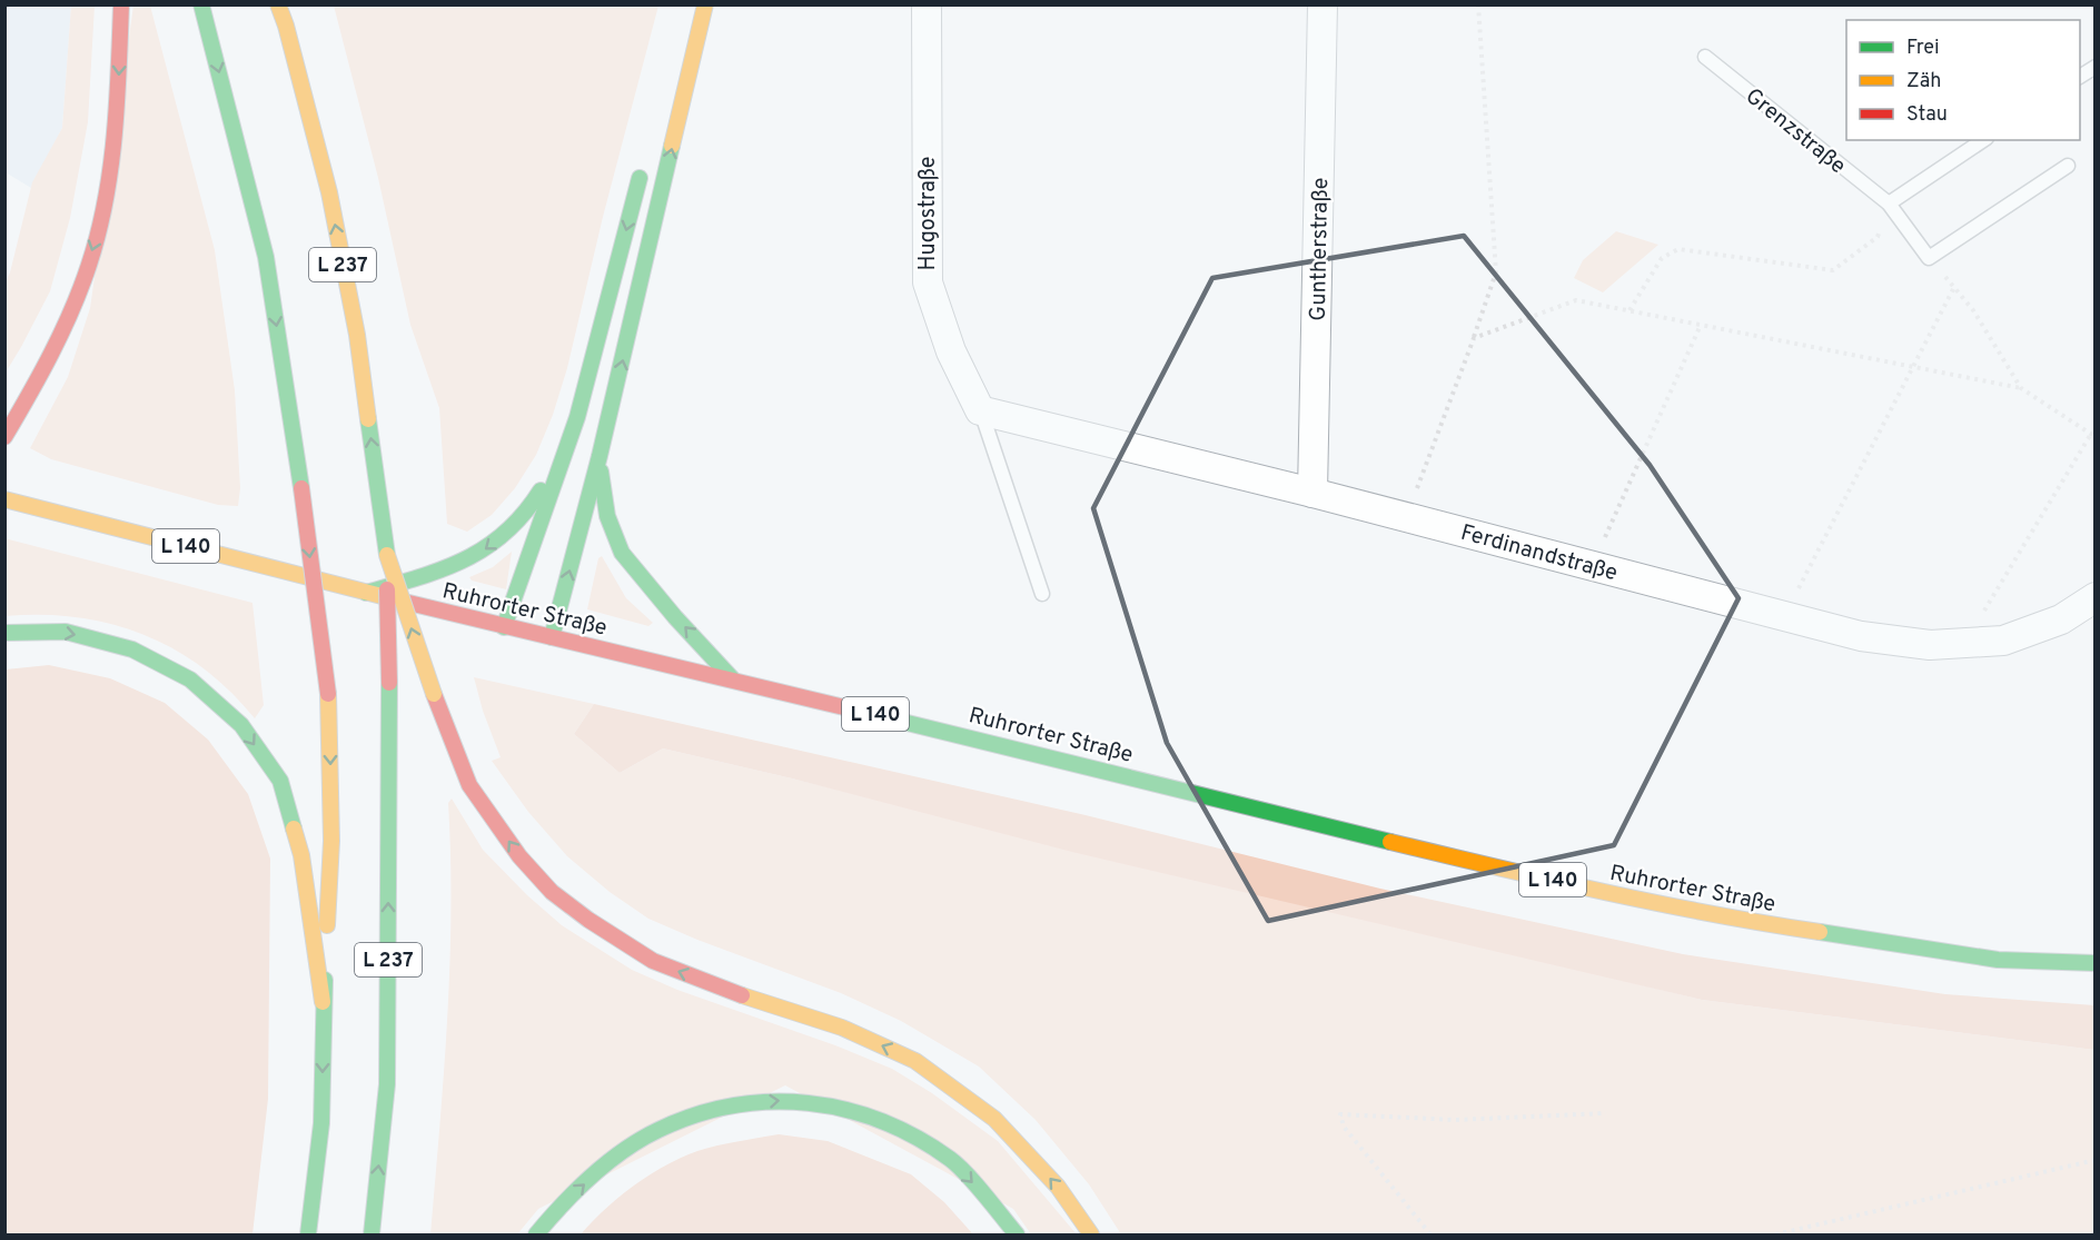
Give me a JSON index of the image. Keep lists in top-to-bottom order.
{
  "streets": {
    "main road": ["L 237", "L 140", "Ruhrorter Straße"],
    "street": ["Hugostraße", "Guntherstraße", "Ferdinandstraße"],
    "lane": ["Grenzstraße"]
  },
  "crossings": [
    ["Hugostraße", "Ferdinandstraße"],
    ["Guntherstraße", "Ferdinandstraße"]
  ],
  "legend": ["Frei", "Zäh", "Stau"]
}
